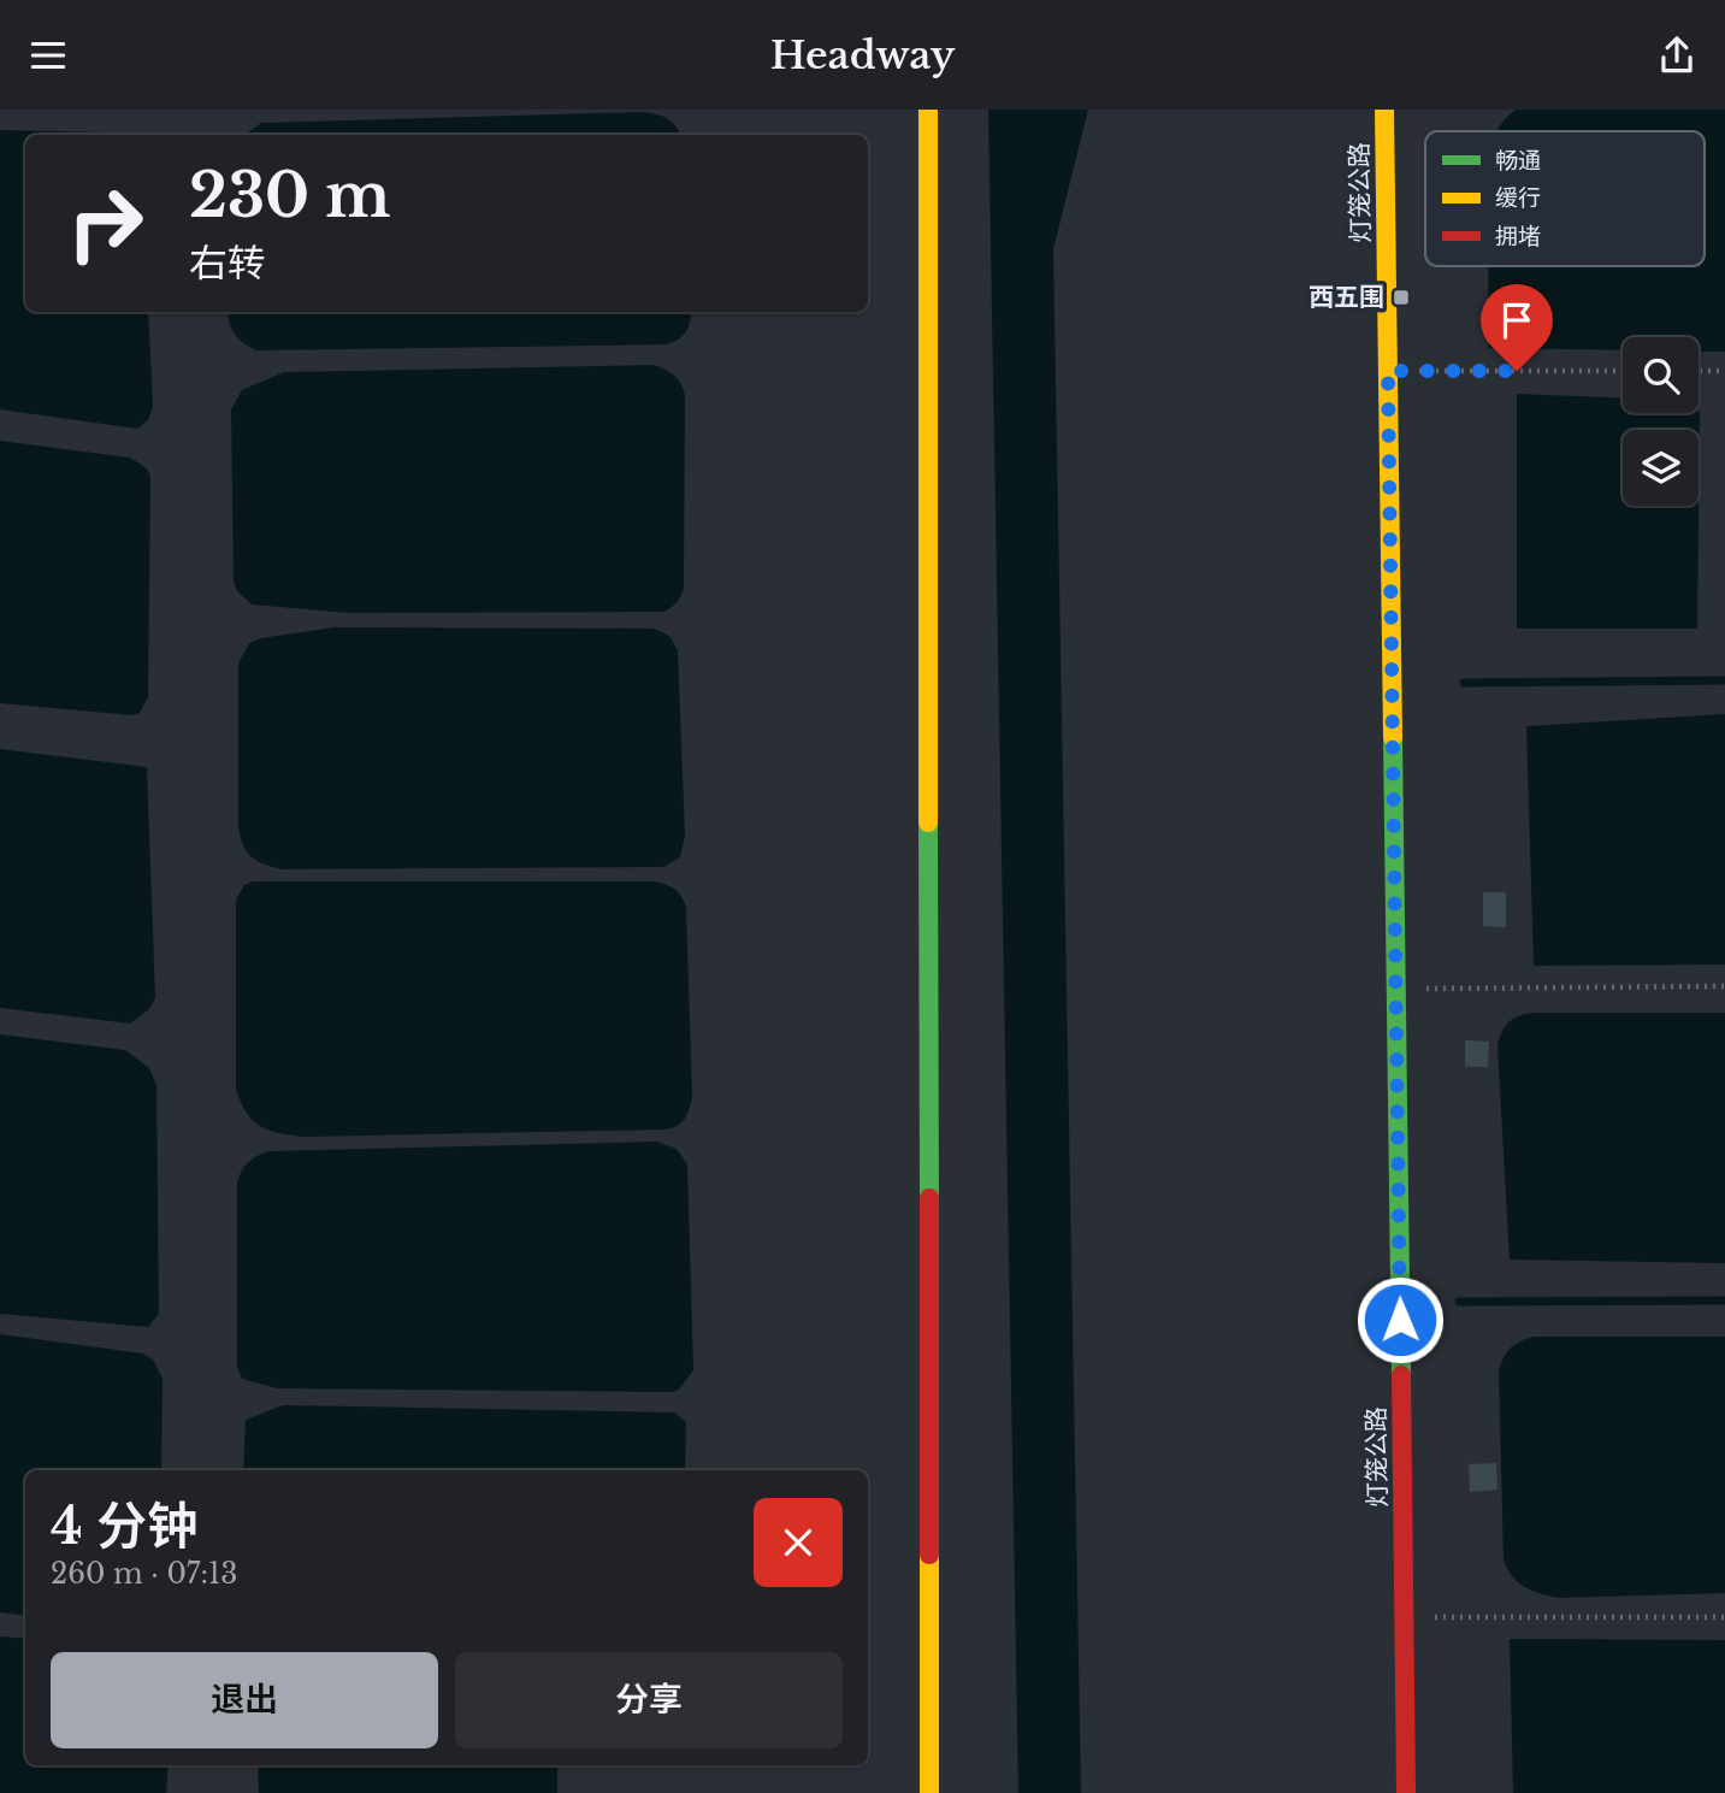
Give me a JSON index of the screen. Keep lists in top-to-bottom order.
{
  "streets": {
    "street": ["灯笼公路"]
  },
  "places": {
    "transit": ["西五围"]
  },
  "legend": ["畅通", "缓行", "拥堵"],
  "page": {
    "header": "Headway",
    "turn": ["230 m", "右转"],
    "heading": ["4 分钟", "260 m · 07:13"],
    "buttons": ["退出", "分享"]
  }
}
